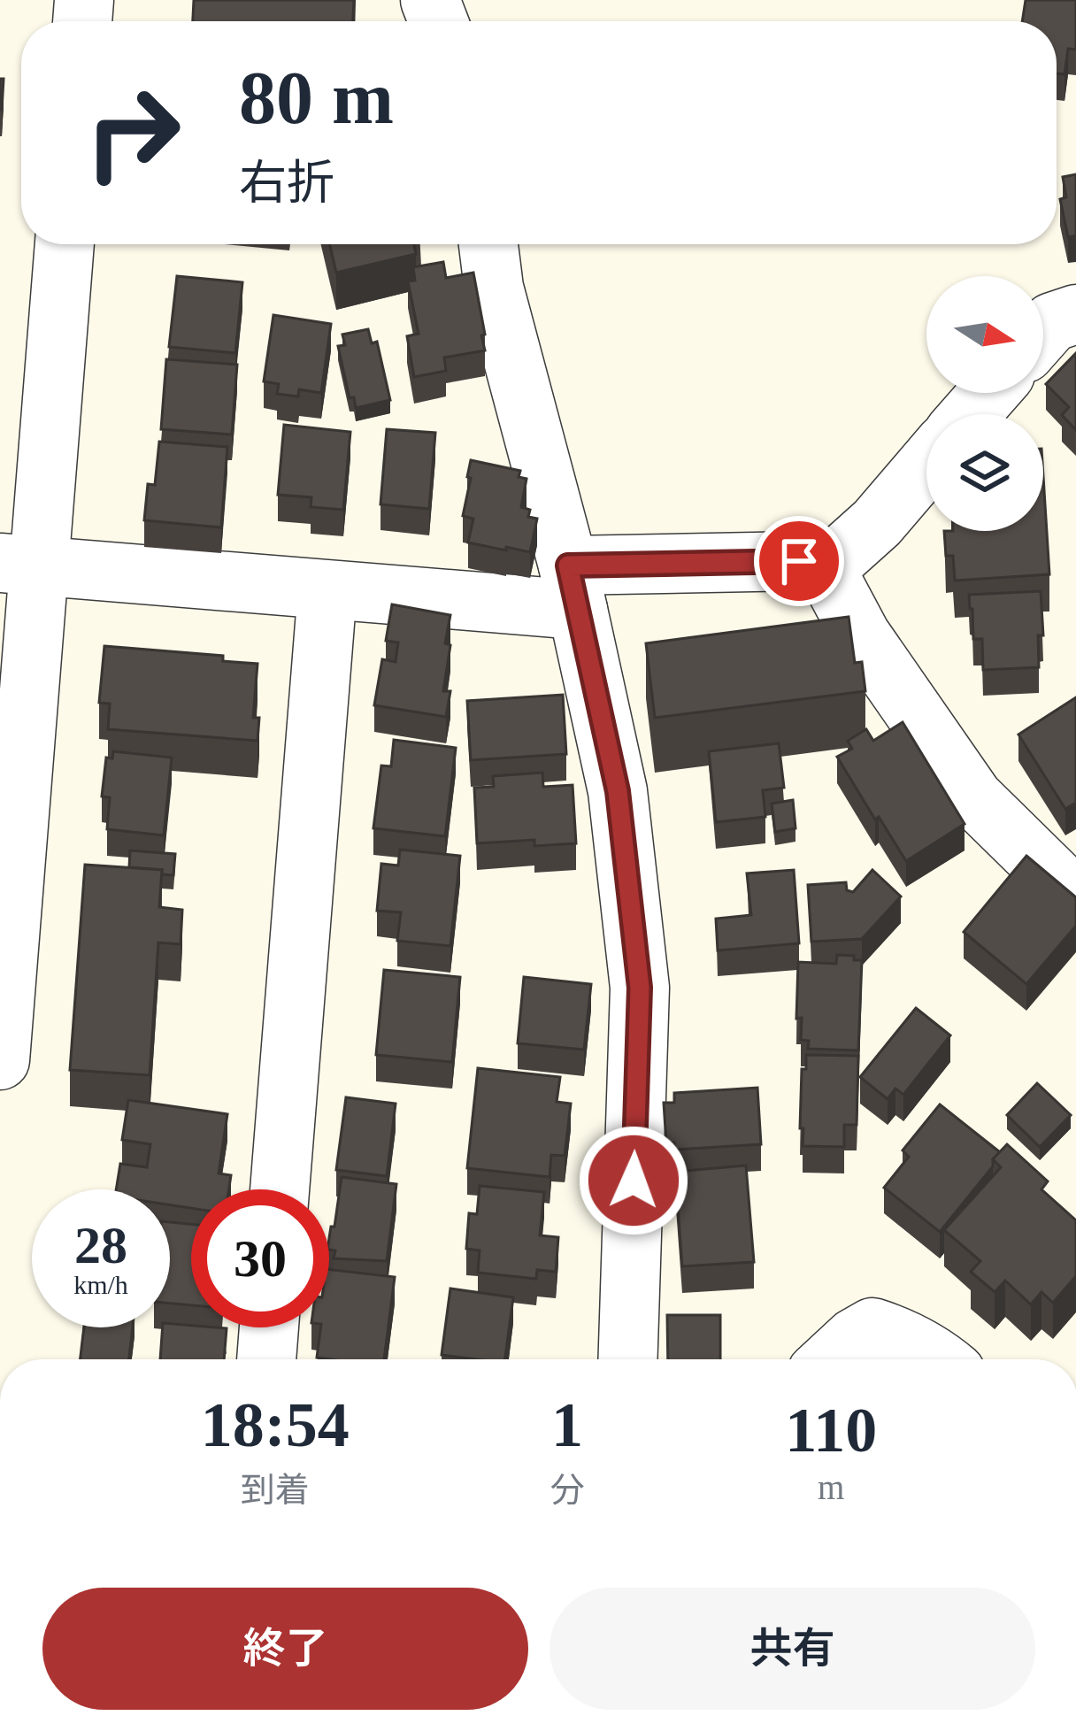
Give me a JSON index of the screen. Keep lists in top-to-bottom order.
{
  "north": "right",
  "page": {
    "turn": ["80 m", "右折"],
    "speed": "28 km/h",
    "limit": "30",
    "eta": [
      "18:54",
      "到着",
      "1",
      "分",
      "110",
      "m"
    ],
    "buttons": ["終了", "共有"]
  }
}
